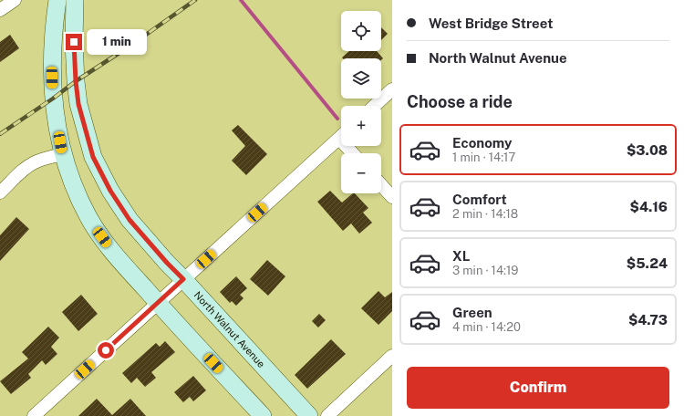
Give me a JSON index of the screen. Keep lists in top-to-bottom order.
{
  "streets": {
    "main road": ["North Walnut Avenue"]
  },
  "page": {
    "banner": ["West Bridge Street", "North Walnut Avenue"],
    "map_buttons": ["+", "−"],
    "bubble": "1 min",
    "heading": "Choose a ride",
    "list": [
      {
        "name": "Economy",
        "note": "1 min · 14:17",
        "value": "$3.08"
      },
      {
        "name": "Comfort",
        "note": "2 min · 14:18",
        "value": "$4.16"
      },
      {
        "name": "XL",
        "note": "3 min · 14:19",
        "value": "$5.24"
      },
      {
        "name": "Green",
        "note": "4 min · 14:20",
        "value": "$4.73"
      }
    ],
    "buttons": "Confirm"
  }
}
